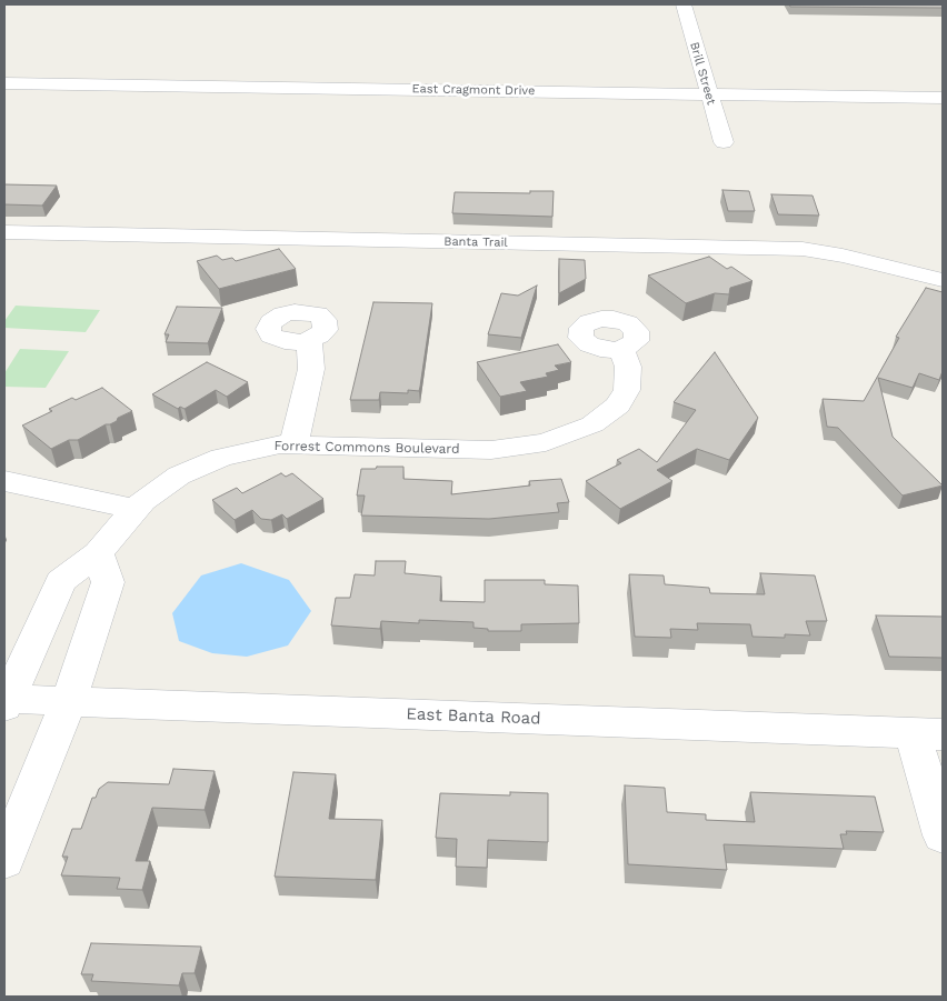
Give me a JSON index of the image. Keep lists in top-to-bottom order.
{
  "streets": {
    "street": [
      "Brill Street",
      "East Cragmont Drive",
      "Banta Trail",
      "Forrest Commons Boulevard",
      "East Banta Road"
    ]
  },
  "crossings": [
    ["Brill Street", "East Cragmont Drive"],
    ["Forrest Commons Boulevard", "East Banta Road"]
  ]
}
